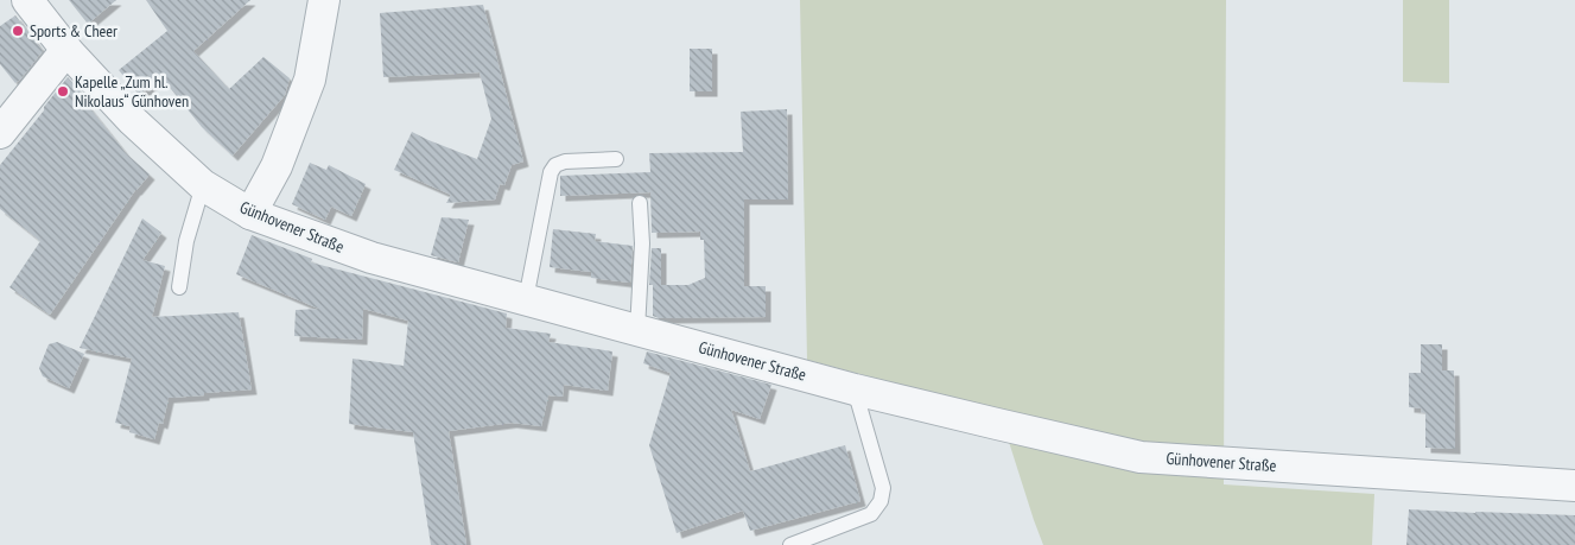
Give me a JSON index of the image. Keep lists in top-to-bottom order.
{
  "streets": {
    "street": ["Günhovener Straße"]
  },
  "places": ["Sports & Cheer", "Kapelle „Zum hl. Nikolaus“ Günhoven"]
}
